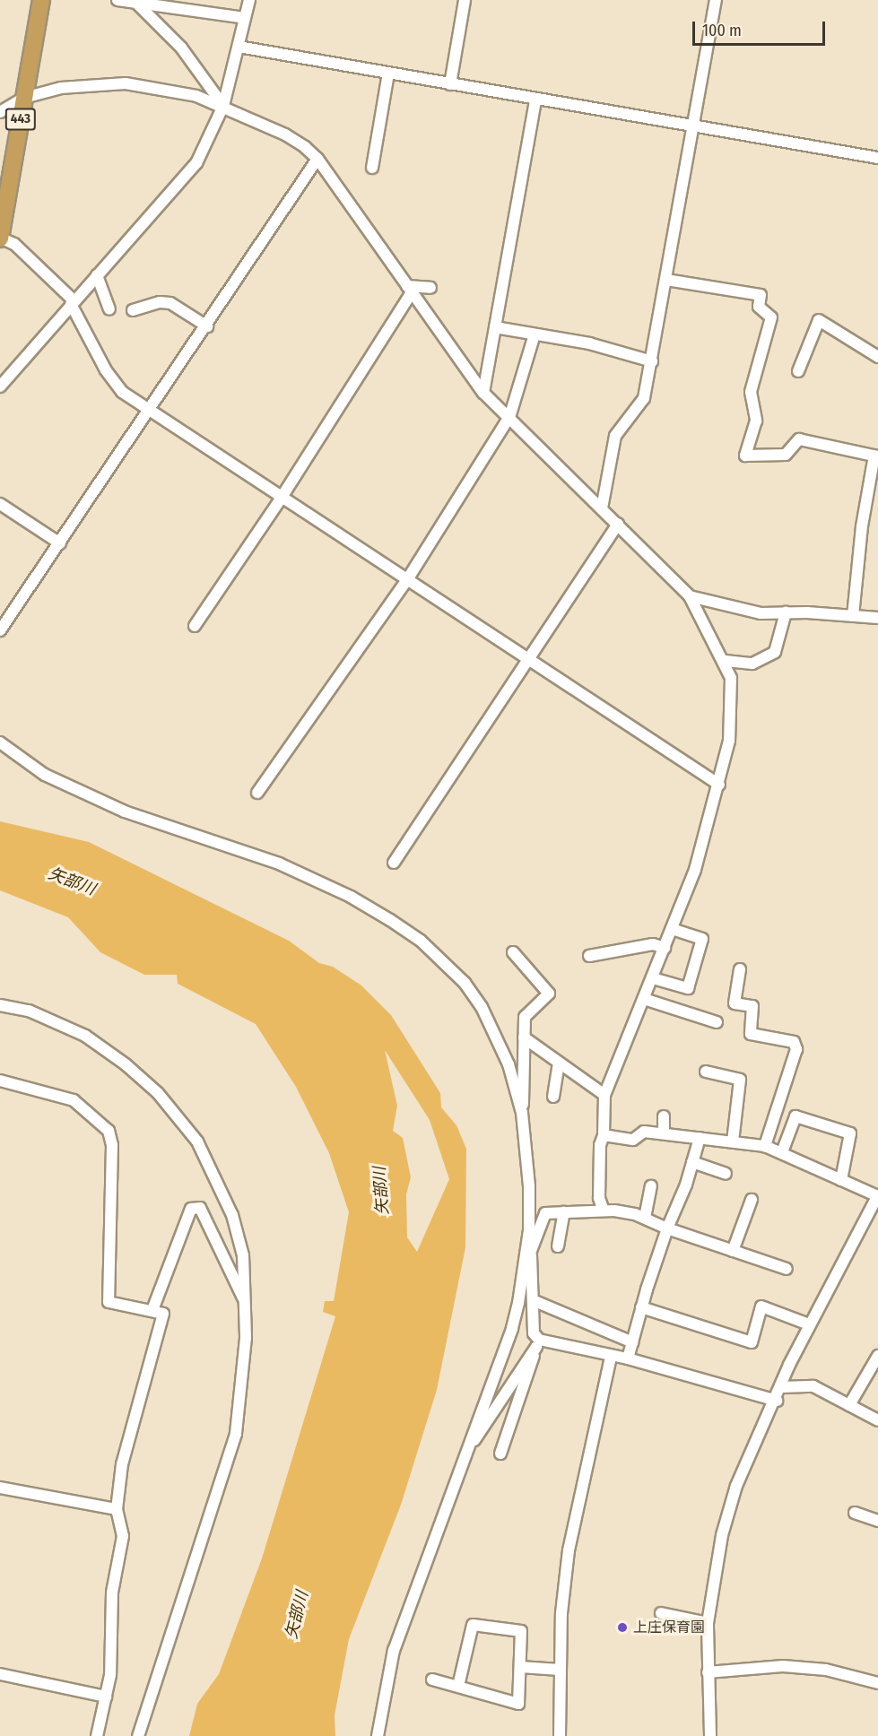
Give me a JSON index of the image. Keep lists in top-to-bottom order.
{
  "streets": {
    "highway": ["443"]
  },
  "water": ["矢部川"],
  "places": ["上庄保育園"],
  "scale_bar": "100 m"
}
